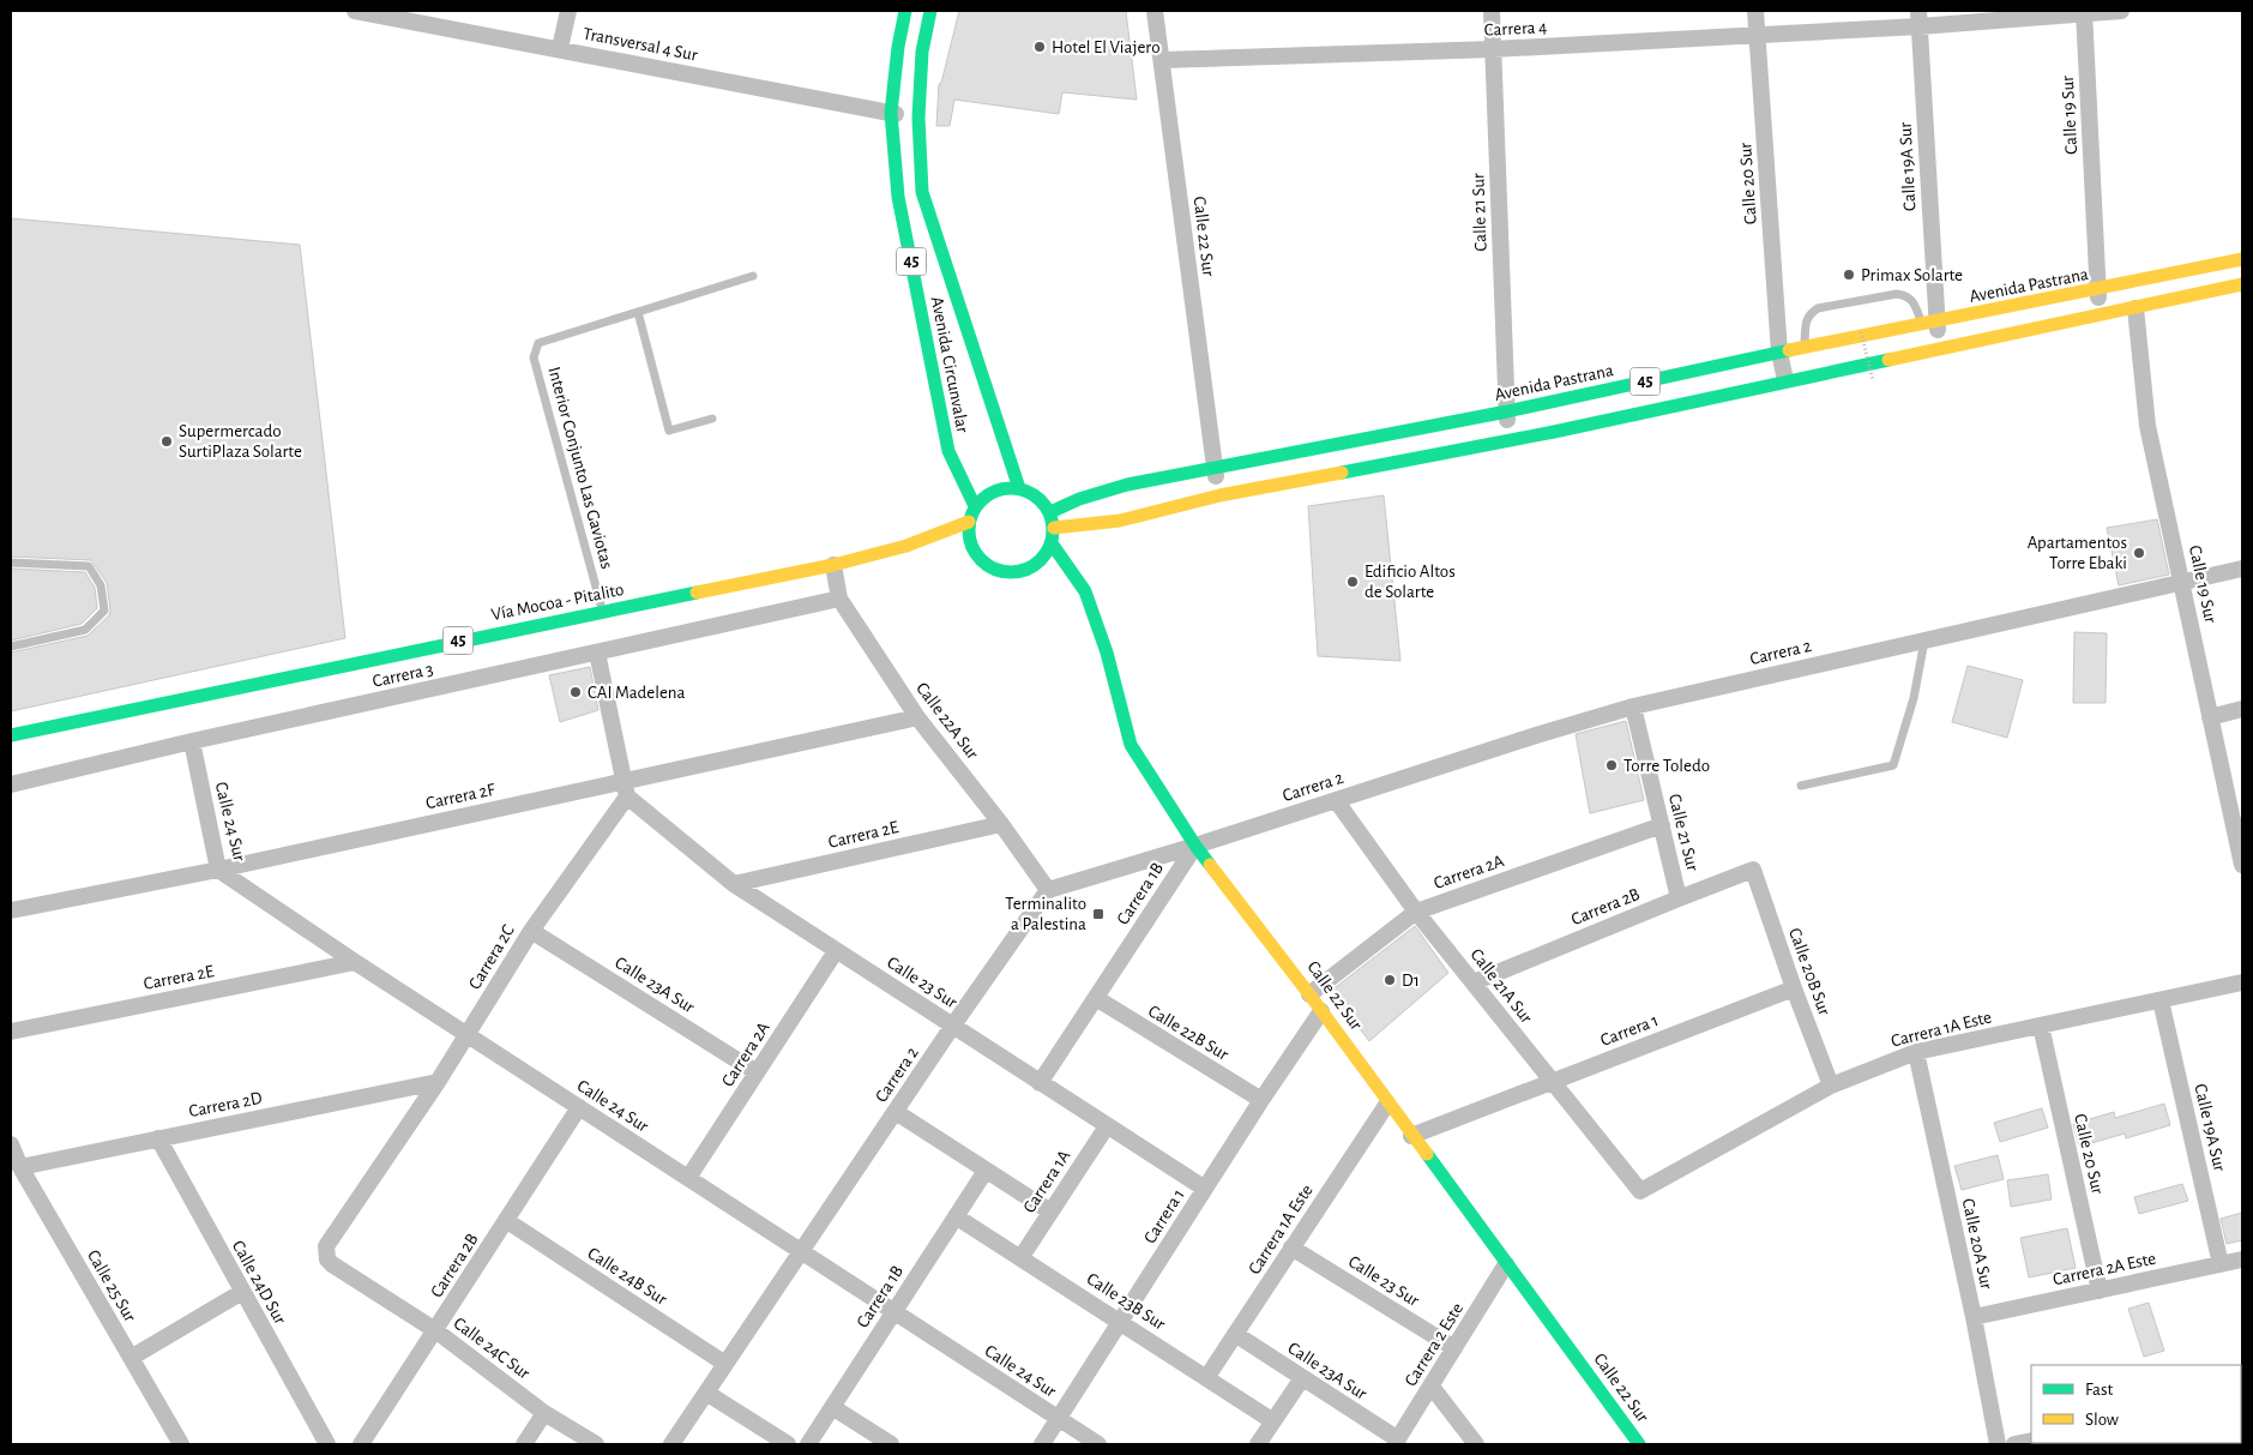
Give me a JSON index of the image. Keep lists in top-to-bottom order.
{
  "streets": {
    "main road": [
      "Calle 22 Sur",
      "45",
      "Avenida Pastrana",
      "Avenida Circunvalar",
      "Vía Mocoa - Pitalito"
    ],
    "street": [
      "Carrera 4",
      "Transversal 4 Sur",
      "Calle 19 Sur",
      "Calle 19A Sur",
      "Calle 20 Sur",
      "Calle 21 Sur",
      "Carrera 2",
      "Carrera 3",
      "Calle 22A Sur",
      "Carrera 2F",
      "Calle 24 Sur",
      "Carrera 2E",
      "Carrera 2A",
      "Carrera 1B",
      "Carrera 2B",
      "Carrera 2C",
      "Calle 20B Sur",
      "Calle 23 Sur",
      "Calle 23A Sur",
      "Calle 21A Sur",
      "Carrera 1A Este",
      "Carrera 1",
      "Calle 22B Sur",
      "Carrera 2D",
      "Carrera 1A",
      "Calle 20A Sur",
      "Carrera 2A Este",
      "Calle 24B Sur",
      "Calle 24D Sur",
      "Calle 25 Sur",
      "Calle 23B Sur",
      "Carrera 2 Este",
      "Calle 24C Sur"
    ],
    "lane": ["Interior Conjunto Las Gaviotas"]
  },
  "crossings": [
    ["Carrera 4", "Calle 19 Sur"],
    ["Carrera 4", "Calle 19A Sur"],
    ["Carrera 4", "Calle 20 Sur"],
    ["Carrera 4", "Calle 21 Sur"],
    ["Carrera 4", "Calle 22 Sur"],
    ["Transversal 4 Sur", "Avenida Circunvalar"],
    ["Calle 19 Sur", "Avenida Pastrana"],
    ["Calle 19 Sur", "Carrera 2"],
    ["Calle 19A Sur", "Avenida Pastrana"],
    ["Calle 19A Sur", "Carrera 1A Este"],
    ["Calle 19A Sur", "Carrera 2A Este"],
    ["Calle 20 Sur", "Avenida Pastrana"],
    ["Calle 20 Sur", "Carrera 1A Este"],
    ["Calle 20 Sur", "Carrera 2A Este"],
    ["Calle 21 Sur", "Avenida Pastrana"],
    ["Calle 21 Sur", "Carrera 2"],
    ["Calle 21 Sur", "Carrera 2A"],
    ["Calle 21 Sur", "Carrera 2B"],
    ["Calle 22 Sur", "Avenida Pastrana"],
    ["Calle 22 Sur", "Avenida Circunvalar"],
    ["Calle 22 Sur", "Vía Mocoa - Pitalito"],
    ["Calle 22 Sur", "Carrera 2"],
    ["Calle 22 Sur", "Carrera 2A"],
    ["Calle 22 Sur", "Carrera 1B"],
    ["Calle 22 Sur", "Carrera 1A Este"],
    ["Calle 22 Sur", "Carrera 1"],
    ["Calle 22 Sur", "Carrera 2 Este"],
    ["Avenida Pastrana", "Avenida Circunvalar"],
    ["Avenida Pastrana", "Vía Mocoa - Pitalito"],
    ["Avenida Circunvalar", "Vía Mocoa - Pitalito"],
    ["Interior Conjunto Las Gaviotas", "Vía Mocoa - Pitalito"],
    ["Vía Mocoa - Pitalito", "Calle 22A Sur"],
    ["Carrera 2", "Calle 22A Sur"],
    ["Carrera 2", "Calle 24 Sur"],
    ["Carrera 2", "Carrera 1B"],
    ["Carrera 2", "Calle 23 Sur"],
    ["Carrera 2", "Calle 21A Sur"],
    ["Carrera 2", "Calle 24B Sur"],
    ["Carrera 3", "Calle 22A Sur"],
    ["Carrera 3", "Calle 24 Sur"],
    ["Calle 22A Sur", "Carrera 2F"],
    ["Calle 22A Sur", "Carrera 2E"],
    ["Carrera 2F", "Calle 24 Sur"],
    ["Carrera 2F", "Carrera 2C"],
    ["Carrera 2F", "Calle 23 Sur"],
    ["Calle 24 Sur", "Carrera 2E"],
    ["Calle 24 Sur", "Carrera 2A"],
    ["Calle 24 Sur", "Carrera 1B"],
    ["Calle 24 Sur", "Carrera 2B"],
    ["Calle 24 Sur", "Carrera 2C"],
    ["Calle 24 Sur", "Carrera 1"],
    ["Carrera 2E", "Calle 23 Sur"],
    ["Carrera 2A", "Calle 23 Sur"],
    ["Carrera 2A", "Calle 23A Sur"],
    ["Carrera 2A", "Calle 21A Sur"],
    ["Carrera 1B", "Calle 23 Sur"],
    ["Carrera 1B", "Calle 22B Sur"],
    ["Carrera 1B", "Calle 23B Sur"],
    ["Carrera 2B", "Calle 20B Sur"],
    ["Carrera 2B", "Calle 21A Sur"],
    ["Carrera 2B", "Calle 24B Sur"],
    ["Carrera 2B", "Calle 24C Sur"],
    ["Carrera 2C", "Calle 23 Sur"],
    ["Carrera 2C", "Calle 23A Sur"],
    ["Carrera 2C", "Carrera 2D"],
    ["Carrera 2C", "Calle 24C Sur"],
    ["Calle 20B Sur", "Carrera 1A Este"],
    ["Calle 20B Sur", "Carrera 1"],
    ["Calle 23 Sur", "Carrera 1A Este"],
    ["Calle 23 Sur", "Carrera 1"],
    ["Calle 23 Sur", "Carrera 1A"],
    ["Calle 23 Sur", "Carrera 2 Este"],
    ["Calle 23A Sur", "Carrera 1A Este"],
    ["Calle 23A Sur", "Carrera 2 Este"],
    ["Calle 21A Sur", "Carrera 1A Este"],
    ["Calle 21A Sur", "Carrera 1"],
    ["Carrera 1A Este", "Calle 20A Sur"],
    ["Carrera 1A Este", "Calle 23B Sur"],
    ["Carrera 1", "Calle 22B Sur"],
    ["Carrera 1", "Calle 23B Sur"],
    ["Carrera 2D", "Calle 24D Sur"],
    ["Carrera 2D", "Calle 25 Sur"],
    ["Carrera 1A", "Calle 23B Sur"],
    ["Calle 20A Sur", "Carrera 2A Este"]
  ],
  "places": {
    "other": [
      "Hotel El Viajero",
      "Primax Solarte",
      "Supermercado SurtiPlaza Solarte",
      "Apartamentos Torre Ebaki",
      "Edificio Altos de Solarte",
      "CAI Madelena",
      "Torre Toledo",
      "D1"
    ],
    "transit": ["Terminalito a Palestina"]
  },
  "legend": ["Fast", "Slow"]
}
